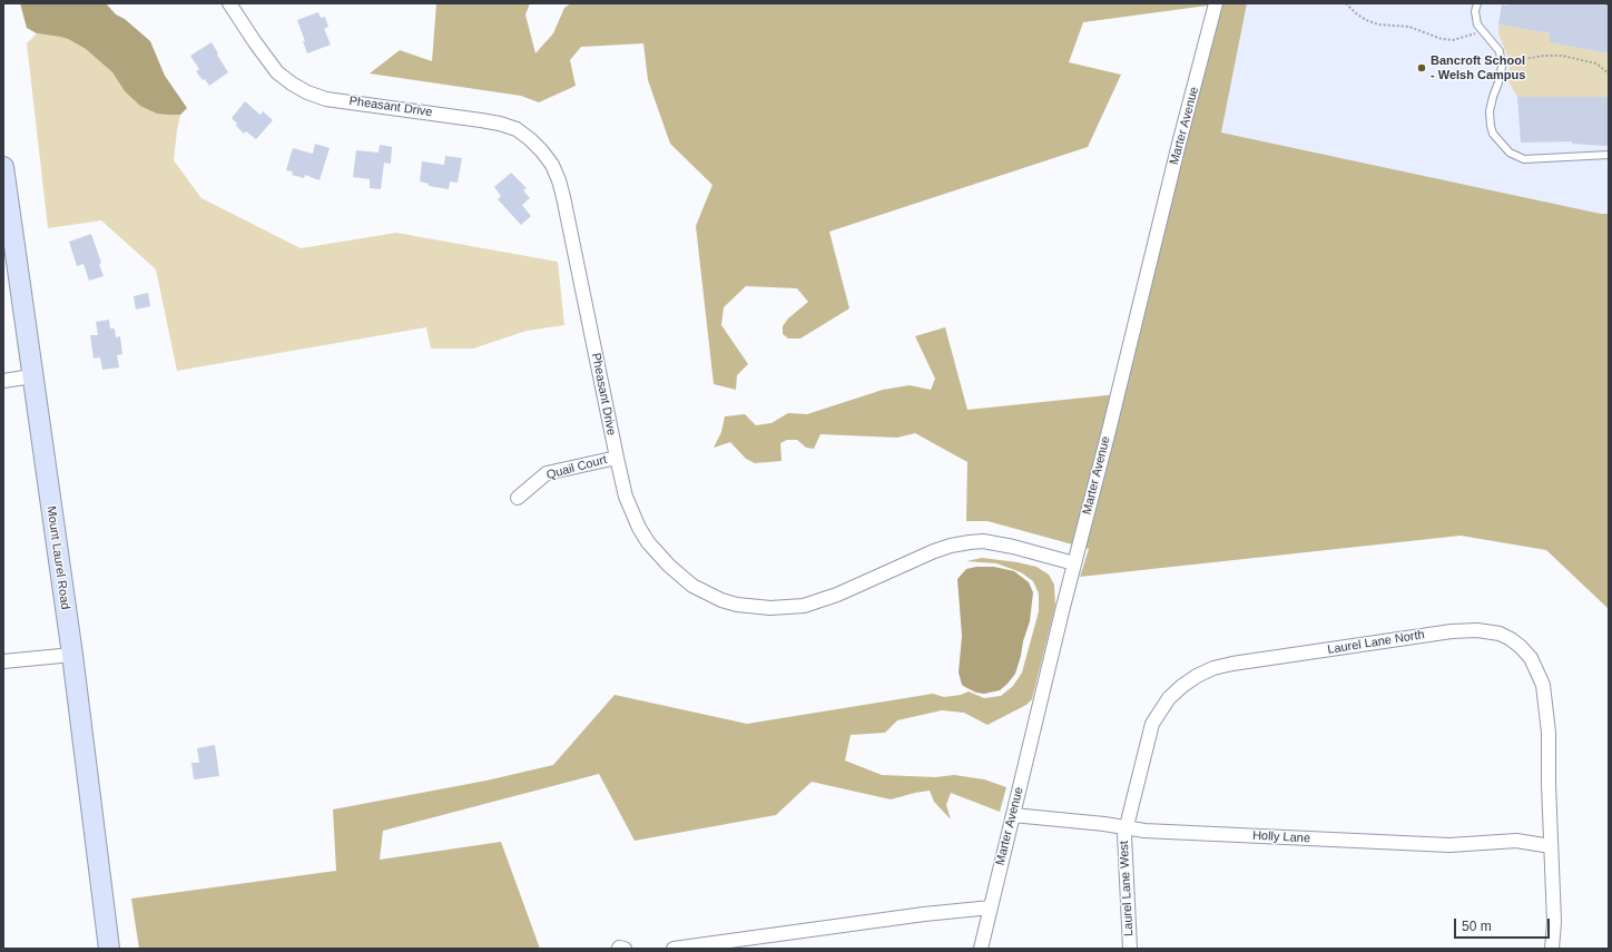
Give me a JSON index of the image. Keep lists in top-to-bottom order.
{
  "streets": {
    "main road": ["Mount Laurel Road"],
    "street": [
      "Pheasant Drive",
      "Marter Avenue",
      "Quail Court",
      "Laurel Lane North",
      "Holly Lane",
      "Laurel Lane West"
    ]
  },
  "crossings": [
    ["Pheasant Drive", "Marter Avenue"],
    ["Pheasant Drive", "Quail Court"],
    ["Marter Avenue", "Holly Lane"],
    ["Laurel Lane North", "Holly Lane"],
    ["Laurel Lane North", "Laurel Lane West"],
    ["Holly Lane", "Laurel Lane West"]
  ],
  "places": ["Bancroft School - Welsh Campus"],
  "scale_bar": "50 m"
}
